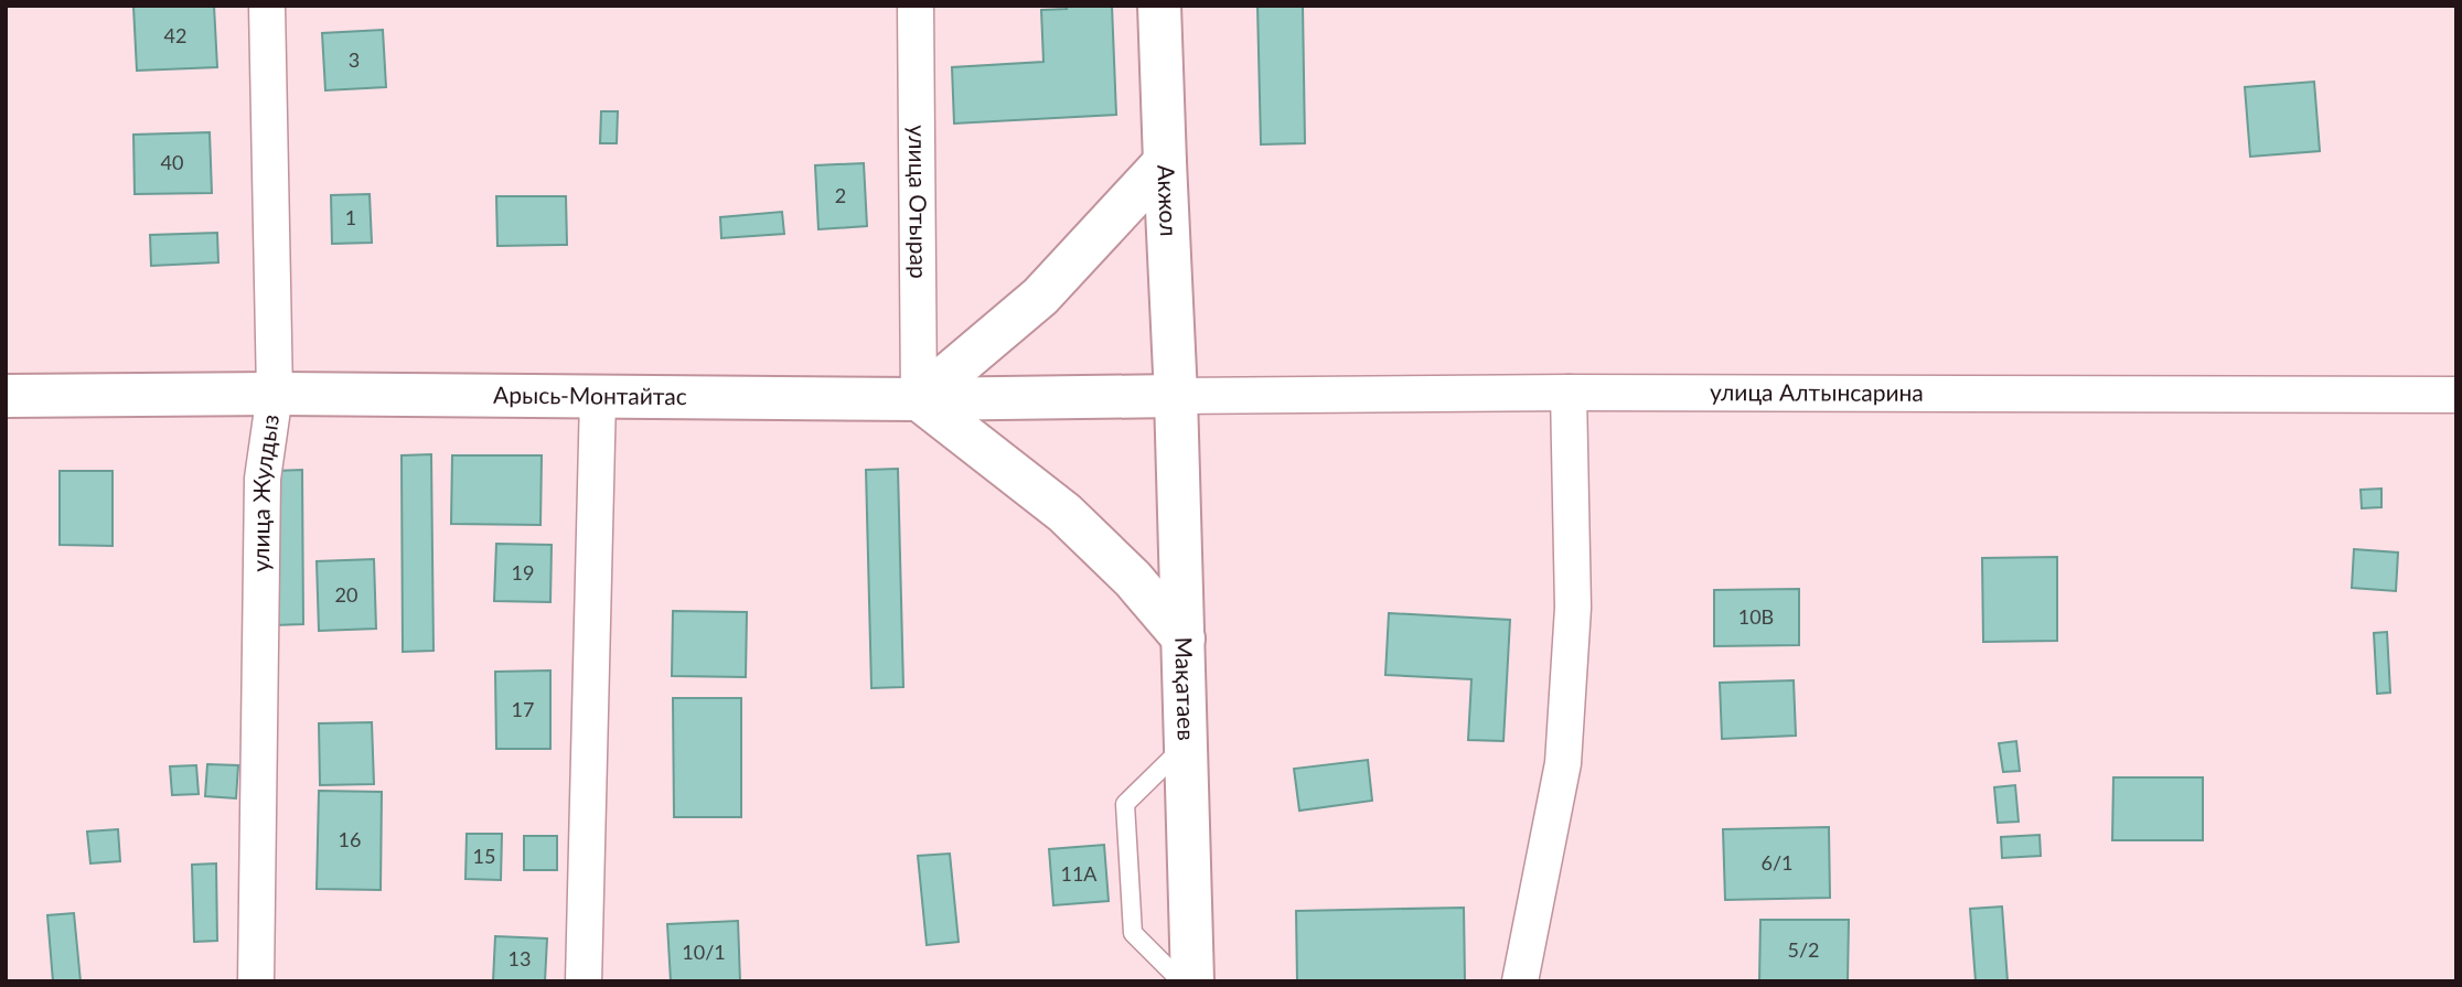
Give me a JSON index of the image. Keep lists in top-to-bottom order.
{
  "streets": {
    "main road": ["Акжол", "Арысь-Монтайтас", "Мақатаев"],
    "street": ["улица Отырар", "улица Алтынсарина", "улица Жулдыз"]
  },
  "crossings": [
    ["Акжол", "улица Алтынсарина"],
    ["Акжол", "Арысь-Монтайтас"],
    ["Акжол", "Мақатаев"],
    ["улица Отырар", "Арысь-Монтайтас"],
    ["улица Алтынсарина", "Арысь-Монтайтас"],
    ["улица Алтынсарина", "Мақатаев"],
    ["Арысь-Монтайтас", "улица Жулдыз"],
    ["Арысь-Монтайтас", "Мақатаев"]
  ],
  "house_numbers": [
    "42",
    "3",
    "40",
    "2",
    "1",
    "19",
    "20",
    "10В",
    "17",
    "16",
    "15",
    "6/1",
    "11А",
    "5/2",
    "10/1",
    "13"
  ]
}
